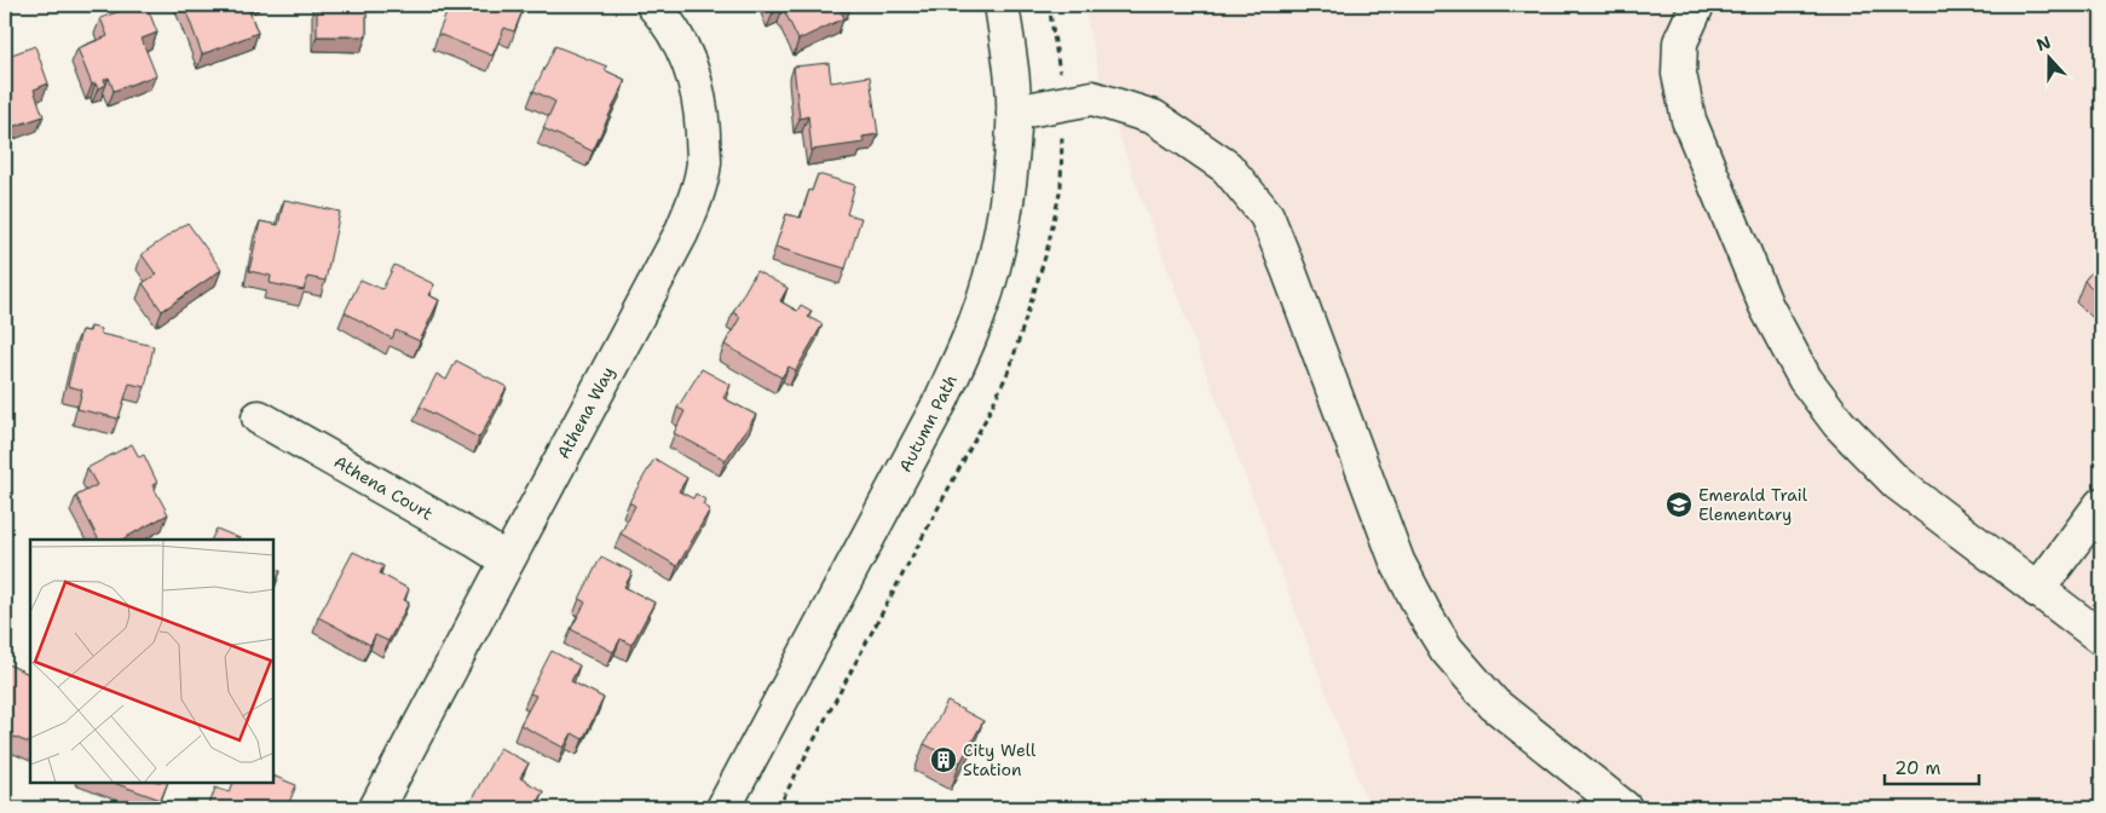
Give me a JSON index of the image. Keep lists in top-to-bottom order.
{
  "streets": {
    "street": ["Athena Way", "Autumn Path", "Athena Court"]
  },
  "crossings": [
    ["Athena Way", "Athena Court"]
  ],
  "places": {
    "school or university": ["Emerald Trail Elementary"],
    "building": ["City Well Station"]
  },
  "scale_bar": "20 m",
  "north": "top"
}
